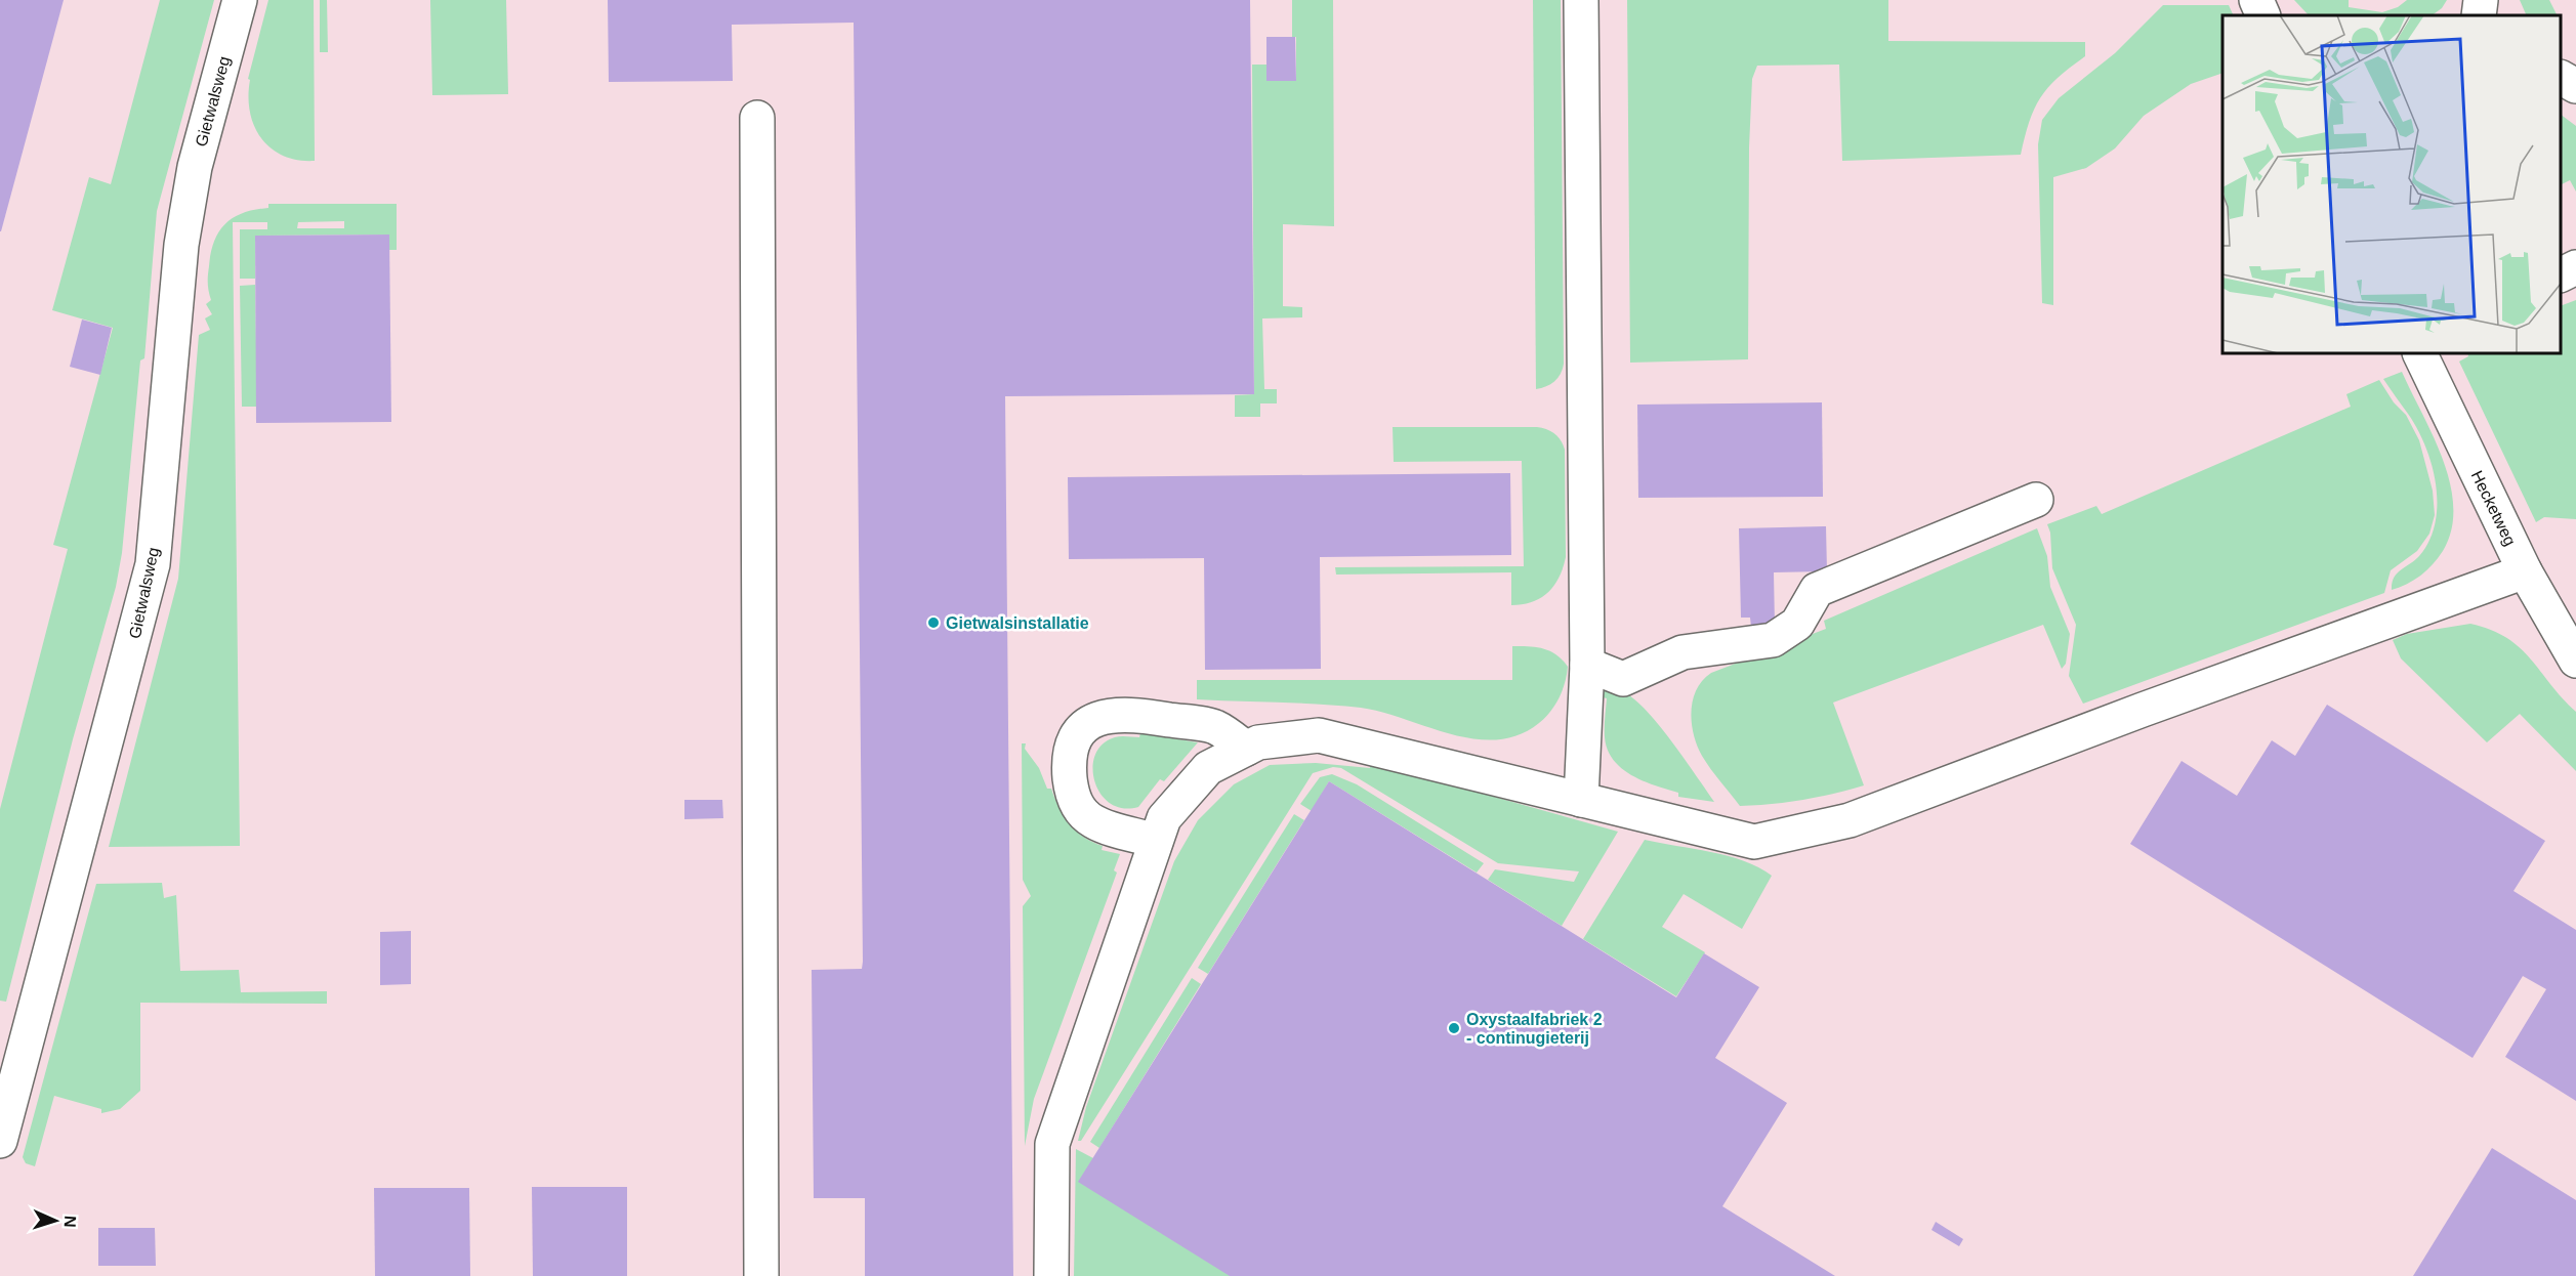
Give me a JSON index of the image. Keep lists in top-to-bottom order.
{
  "streets": {
    "lane": ["Gietwalsweg", "Hecketweg"]
  },
  "places": ["Gietwalsinstallatie", "Oxystaalfabriek 2 - continugieterij"],
  "north": "right"
}
